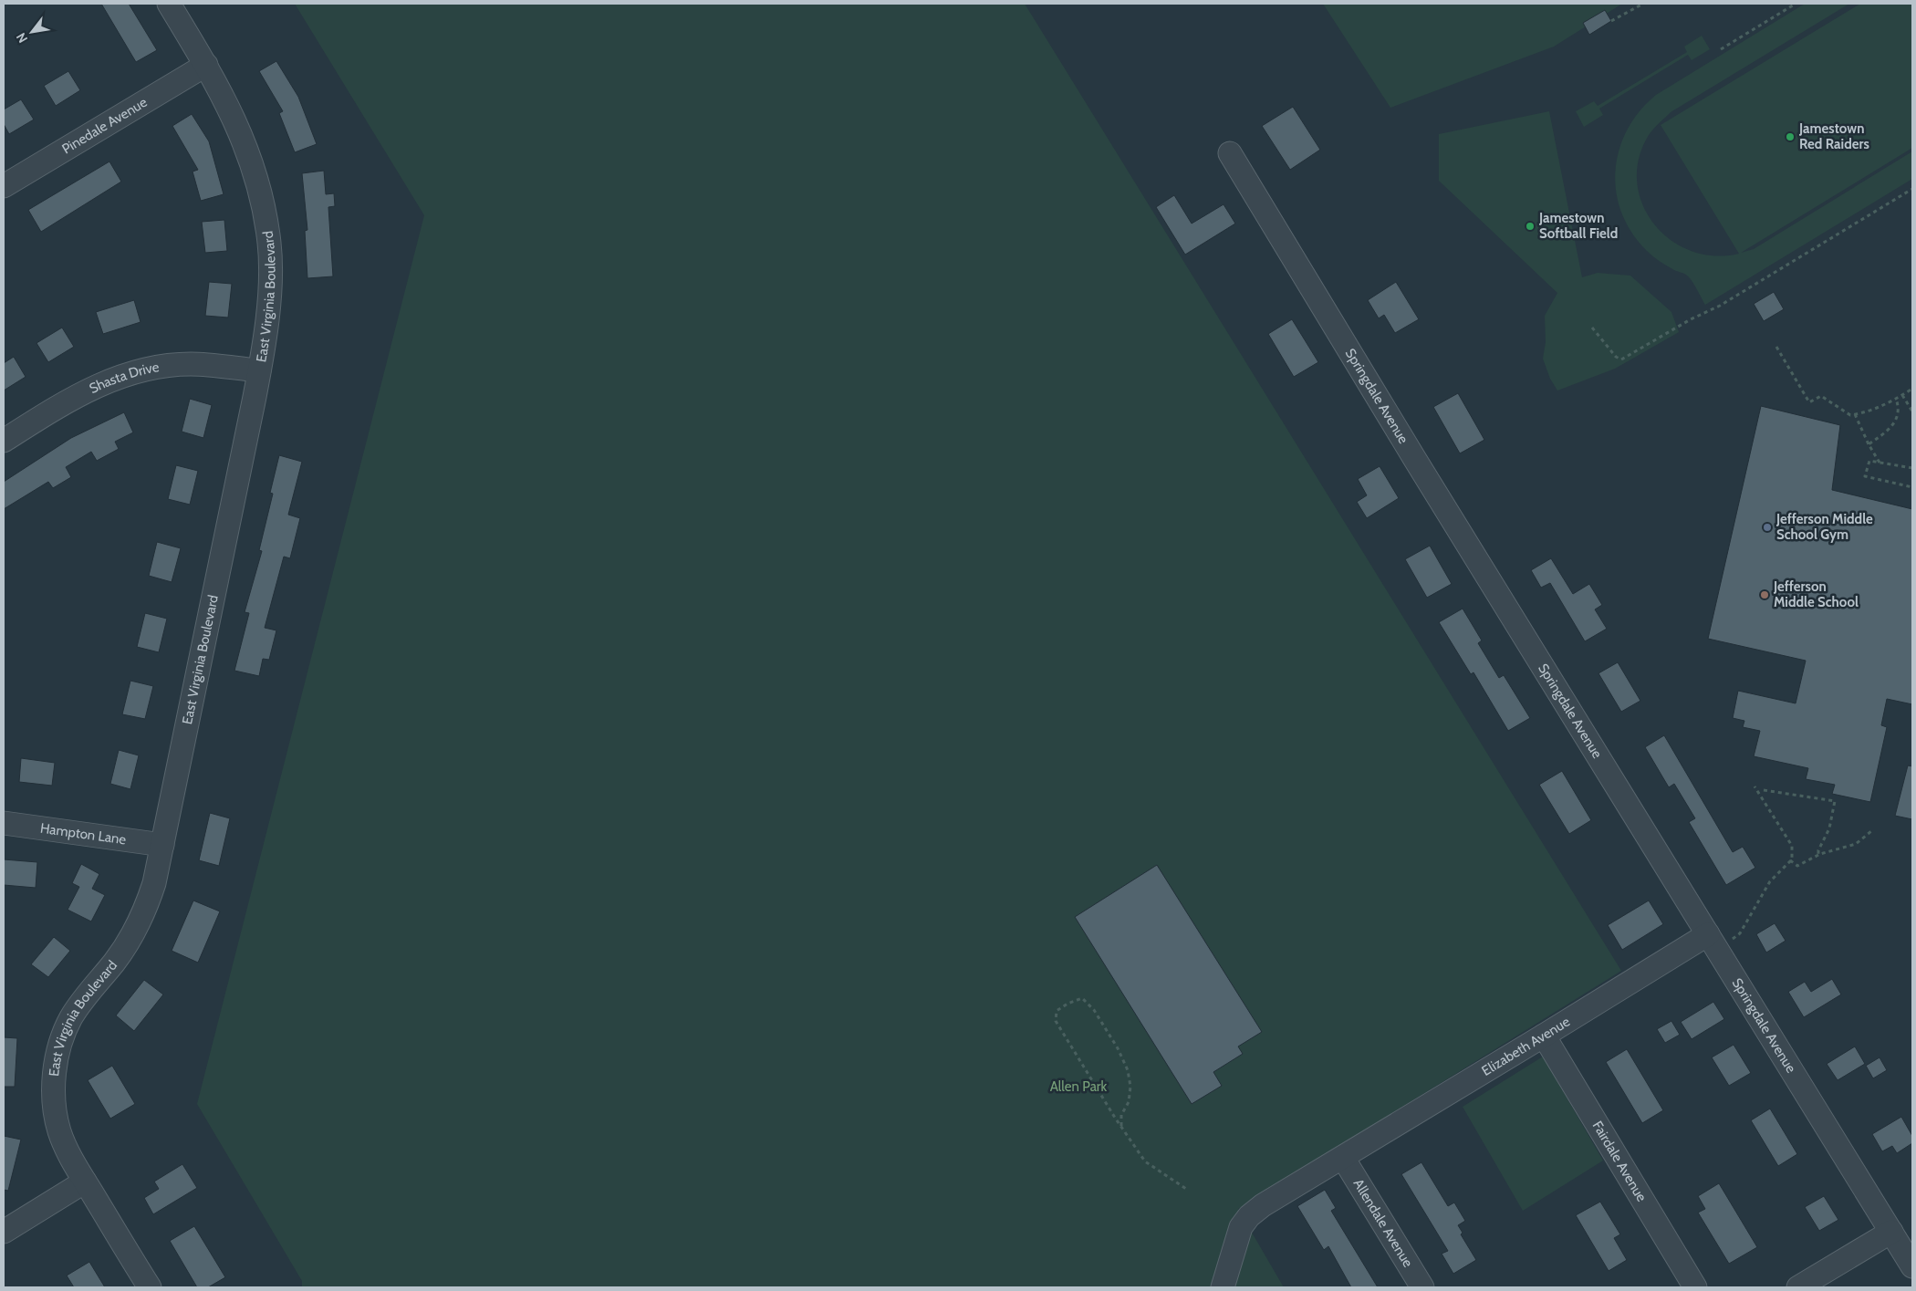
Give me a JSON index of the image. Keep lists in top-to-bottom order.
{
  "streets": {
    "street": [
      "Pinedale Avenue",
      "East Virginia Boulevard",
      "Shasta Drive",
      "Springdale Avenue",
      "Hampton Lane",
      "Elizabeth Avenue",
      "Fairdale Avenue",
      "Allendale Avenue"
    ]
  },
  "crossings": [
    ["Pinedale Avenue", "East Virginia Boulevard"],
    ["East Virginia Boulevard", "Shasta Drive"],
    ["East Virginia Boulevard", "Hampton Lane"],
    ["Springdale Avenue", "Elizabeth Avenue"],
    ["Elizabeth Avenue", "Fairdale Avenue"],
    ["Elizabeth Avenue", "Allendale Avenue"]
  ],
  "parks": ["Allen Park"],
  "places": [
    "Jamestown Red Raiders",
    "Jamestown Softball Field",
    "Jefferson Middle School Gym",
    "Jefferson Middle School"
  ],
  "north": "bottom left"
}
